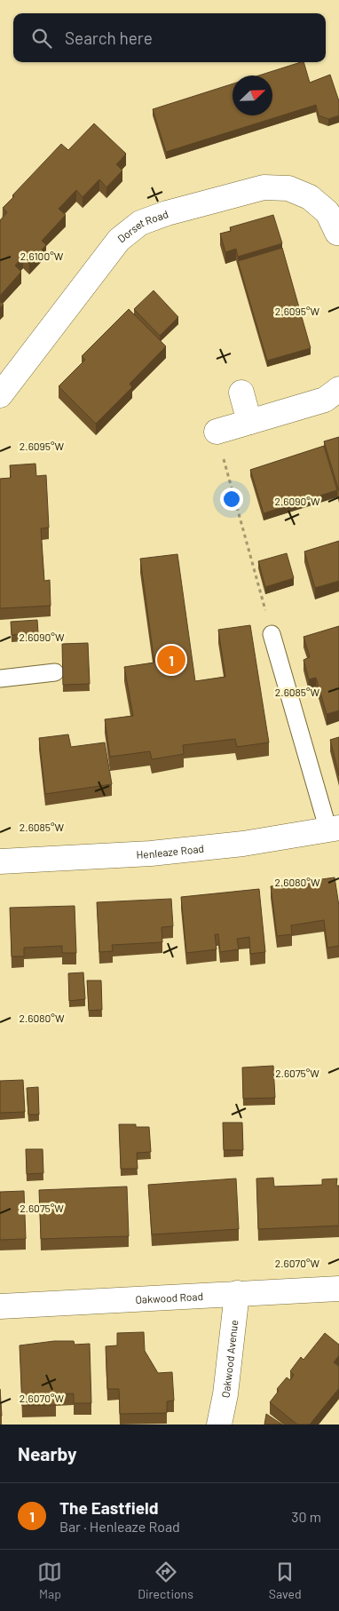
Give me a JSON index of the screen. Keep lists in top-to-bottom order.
{
  "streets": {
    "street": [
      "Dorset Road",
      "Henleaze Road",
      "Oakwood Road",
      "Oakwood Avenue"
    ]
  },
  "crossings": [
    ["Oakwood Road", "Oakwood Avenue"]
  ],
  "north": "top right",
  "page": {
    "search": "Search here",
    "pins": "1",
    "heading": "Nearby",
    "list": [
      {
        "mark": "1",
        "name": "The Eastfield",
        "note": "Bar · Henleaze Road",
        "value": "30 m"
      }
    ],
    "nav": ["Map", "Directions", "Saved"]
  },
  "coordinates": [
    "2.6100°W",
    "2.6095°W",
    "2.6090°W",
    "2.6085°W",
    "2.6080°W",
    "2.6075°W",
    "2.6070°W"
  ]
}
